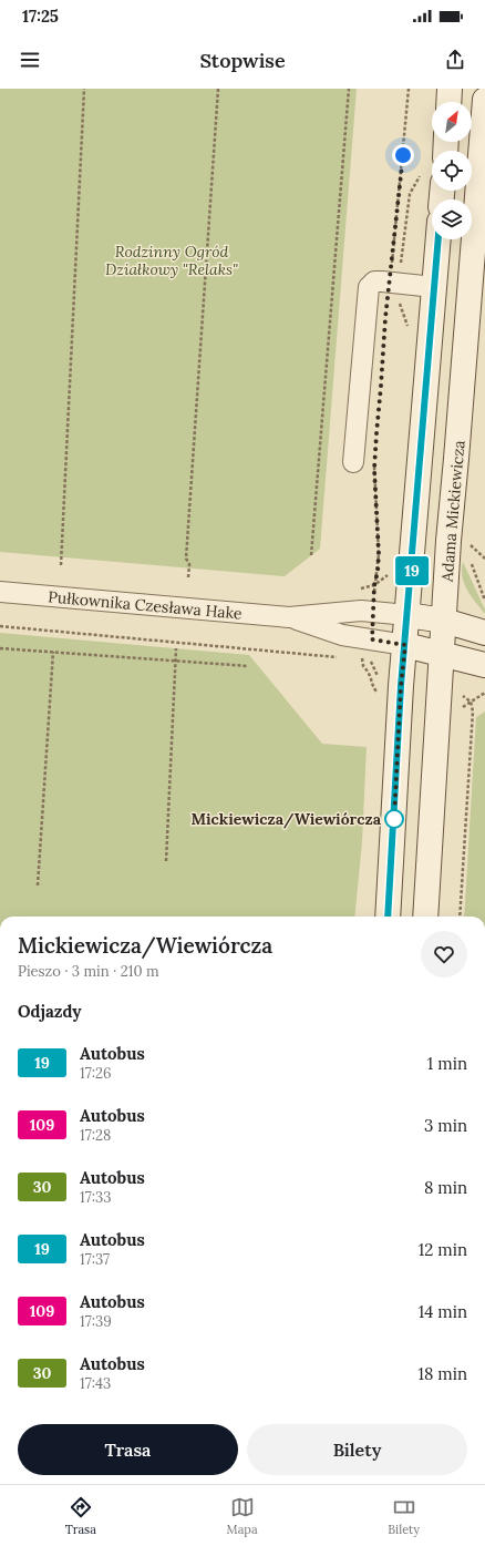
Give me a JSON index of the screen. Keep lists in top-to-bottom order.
{
  "streets": {
    "street": ["Adama Mickiewicza", "Pułkownika Czesława Hake"]
  },
  "parks": ["Rodzinny Ogród Działkowy \"Relaks\""],
  "places": ["Mickiewicza/Wiewiórcza"],
  "lines": ["bus line 19"],
  "north": "top right",
  "page": {
    "status": "17:25",
    "header": "Stopwise",
    "on_map": "19",
    "heading": [
      ["Mickiewicza/Wiewiórcza", "Pieszo · 3 min · 210 m"],
      "Odjazdy"
    ],
    "list": [
      {
        "mark": "19",
        "name": "Autobus",
        "note": "17:26",
        "value": "1 min"
      },
      {
        "mark": "109",
        "name": "Autobus",
        "note": "17:28",
        "value": "3 min"
      },
      {
        "mark": "30",
        "name": "Autobus",
        "note": "17:33",
        "value": "8 min"
      },
      {
        "mark": "19",
        "name": "Autobus",
        "note": "17:37",
        "value": "12 min"
      },
      {
        "mark": "109",
        "name": "Autobus",
        "note": "17:39",
        "value": "14 min"
      },
      {
        "mark": "30",
        "name": "Autobus",
        "note": "17:43",
        "value": "18 min"
      }
    ],
    "buttons": ["Trasa", "Bilety"],
    "tabs": ["Trasa", "Mapa", "Bilety"]
  }
}
